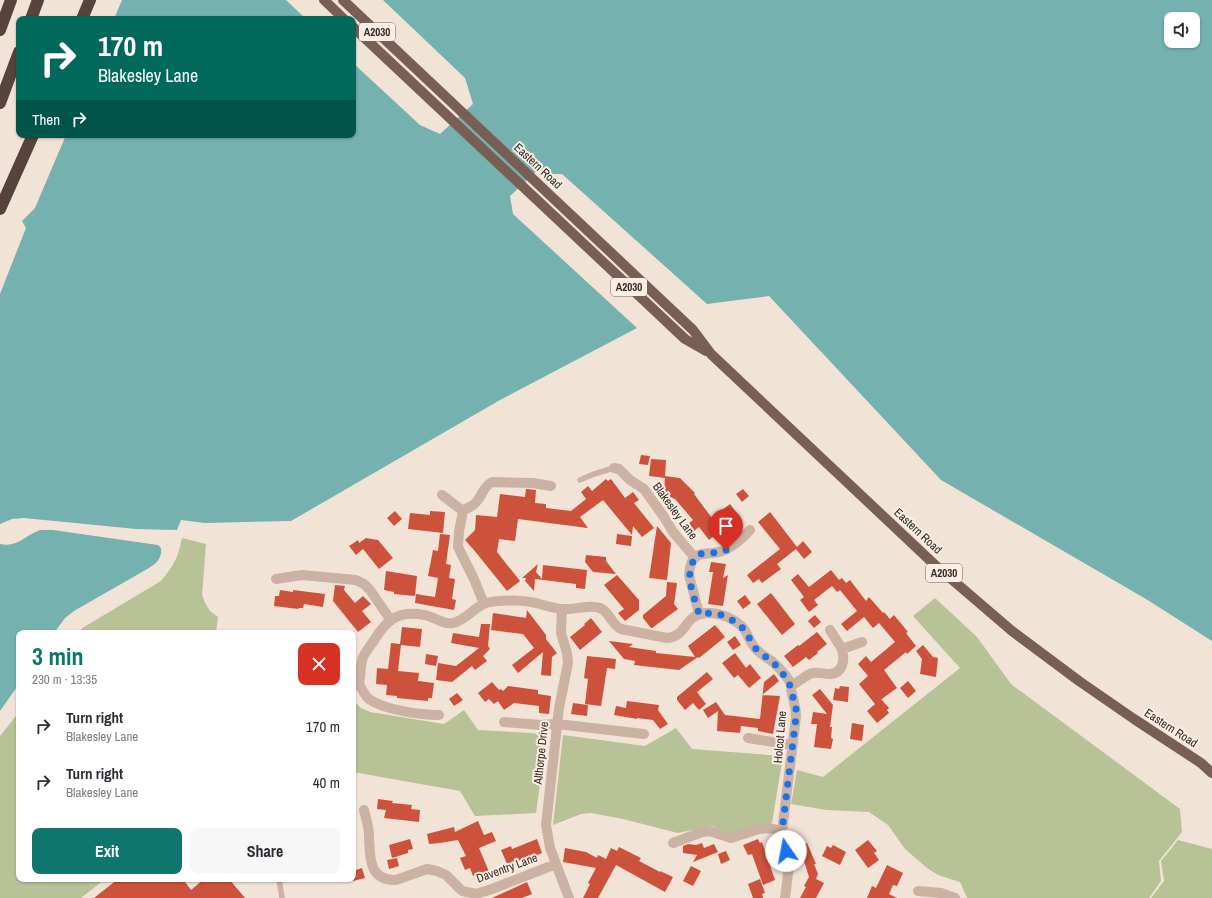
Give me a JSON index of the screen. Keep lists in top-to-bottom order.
{
  "streets": {
    "main road": ["A2030", "Eastern Road"],
    "street": [
      "Blakesley Lane",
      "Holcot Lane",
      "Althorpe Drive",
      "Daventry Lane"
    ]
  },
  "crossings": [
    ["Blakesley Lane", "Holcot Lane"],
    ["Althorpe Drive", "Daventry Lane"]
  ],
  "page": {
    "turn": ["170 m", "Blakesley Lane"],
    "then": "Then",
    "heading": ["3 min", "230 m · 13:35"],
    "list": [
      {
        "name": "Turn right",
        "note": "Blakesley Lane",
        "value": "170 m"
      },
      {
        "name": "Turn right",
        "note": "Blakesley Lane",
        "value": "40 m"
      }
    ],
    "buttons": ["Exit", "Share"]
  }
}
